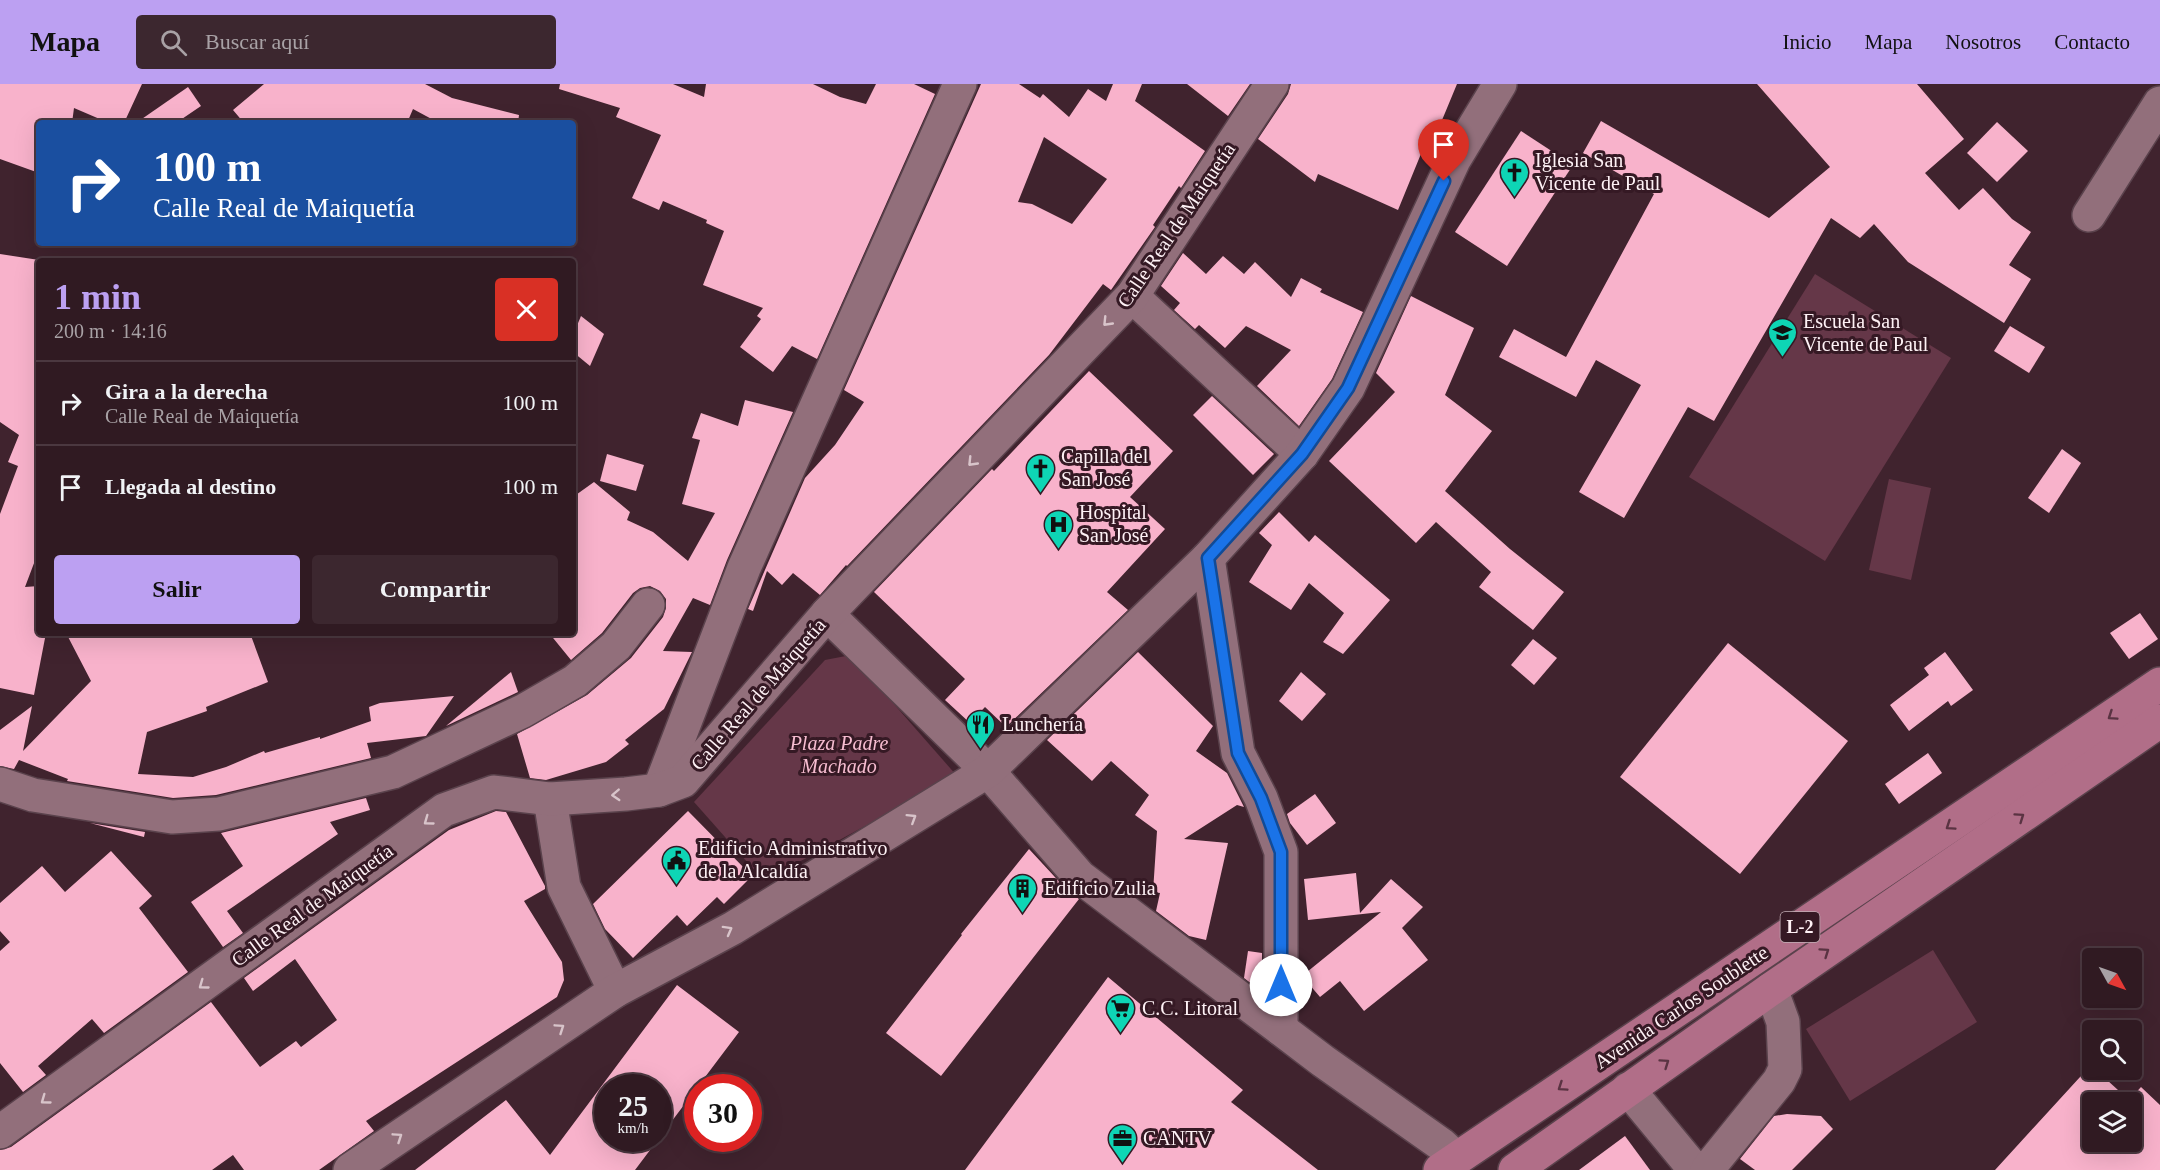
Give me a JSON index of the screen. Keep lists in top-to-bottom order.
{
  "streets": {
    "main road": ["L-2", "Avenida Carlos Soublette"],
    "street": ["Calle Real de Maiquetía"]
  },
  "parks": ["Plaza Padre Machado"],
  "places": {
    "church": ["Iglesia San Vicente de Paul", "Capilla del San José"],
    "school or university": ["Escuela San Vicente de Paul"],
    "hospital": ["Hospital San José"],
    "restaurant": ["Lunchería"],
    "public building": ["Edificio Administrativo de la Alcaldía"],
    "building": ["Edificio Zulia"],
    "supermarket": ["C.C. Litoral"],
    "office": ["CANTV"]
  },
  "north": "bottom right",
  "page": {
    "header": "Mapa",
    "search": "Buscar aquí",
    "nav": [
      "Inicio",
      "Mapa",
      "Nosotros",
      "Contacto"
    ],
    "turn": ["100 m", "Calle Real de Maiquetía"],
    "heading": ["1 min", "200 m · 14:16"],
    "list": [
      {
        "name": "Gira a la derecha",
        "note": "Calle Real de Maiquetía",
        "value": "100 m"
      },
      {
        "name": "Llegada al destino",
        "value": "100 m"
      }
    ],
    "buttons": ["Salir", "Compartir"],
    "speed": "25 km/h",
    "limit": "30"
  }
}
